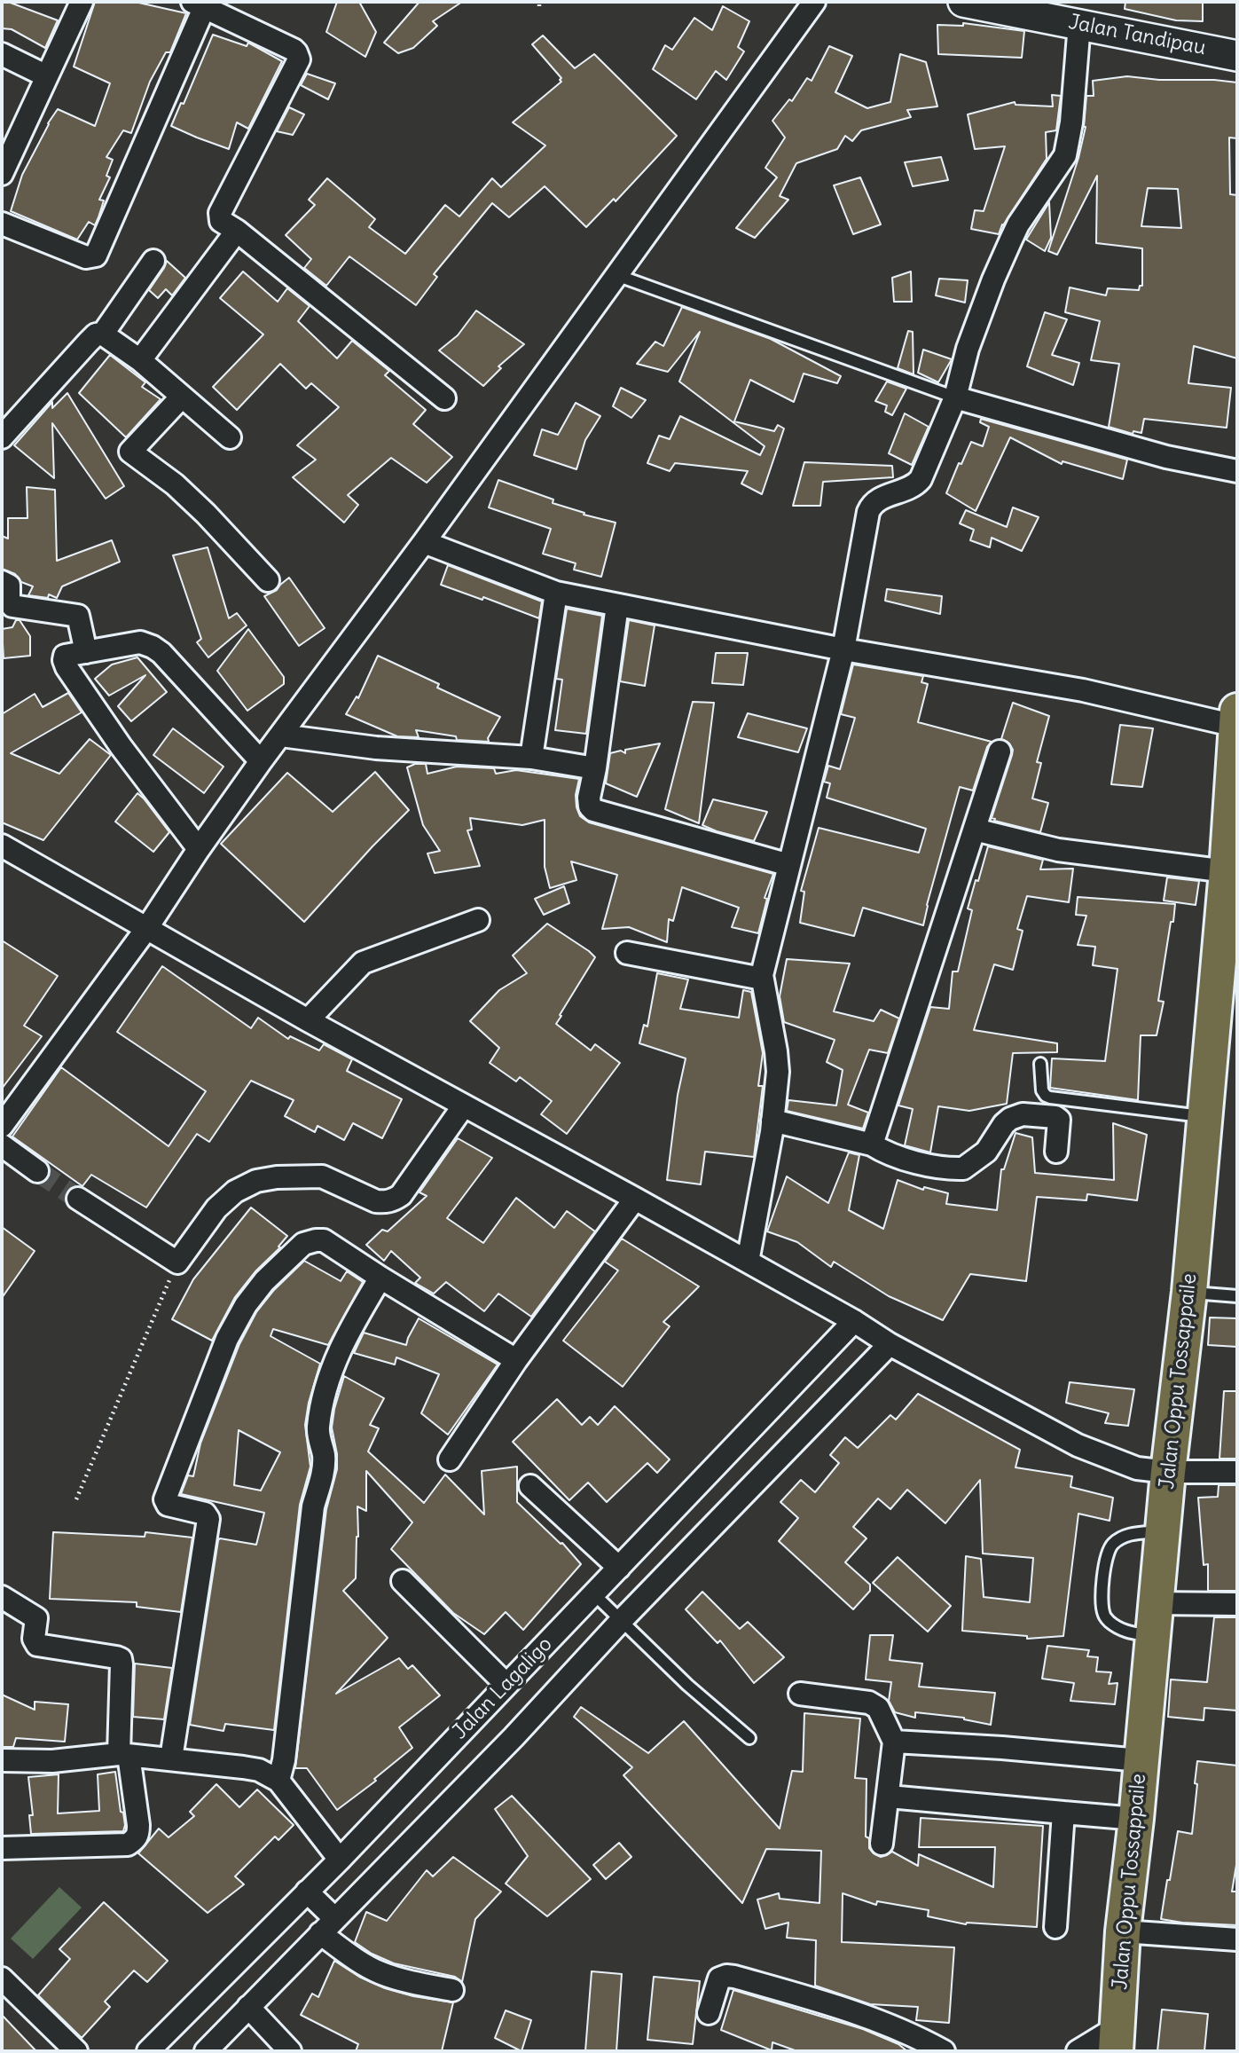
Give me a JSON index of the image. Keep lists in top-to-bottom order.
{
  "streets": {
    "main road": ["Jalan Oppu Tossappaile"],
    "street": ["Jalan Tandipau", "Jalan Lagaligo"]
  }
}
